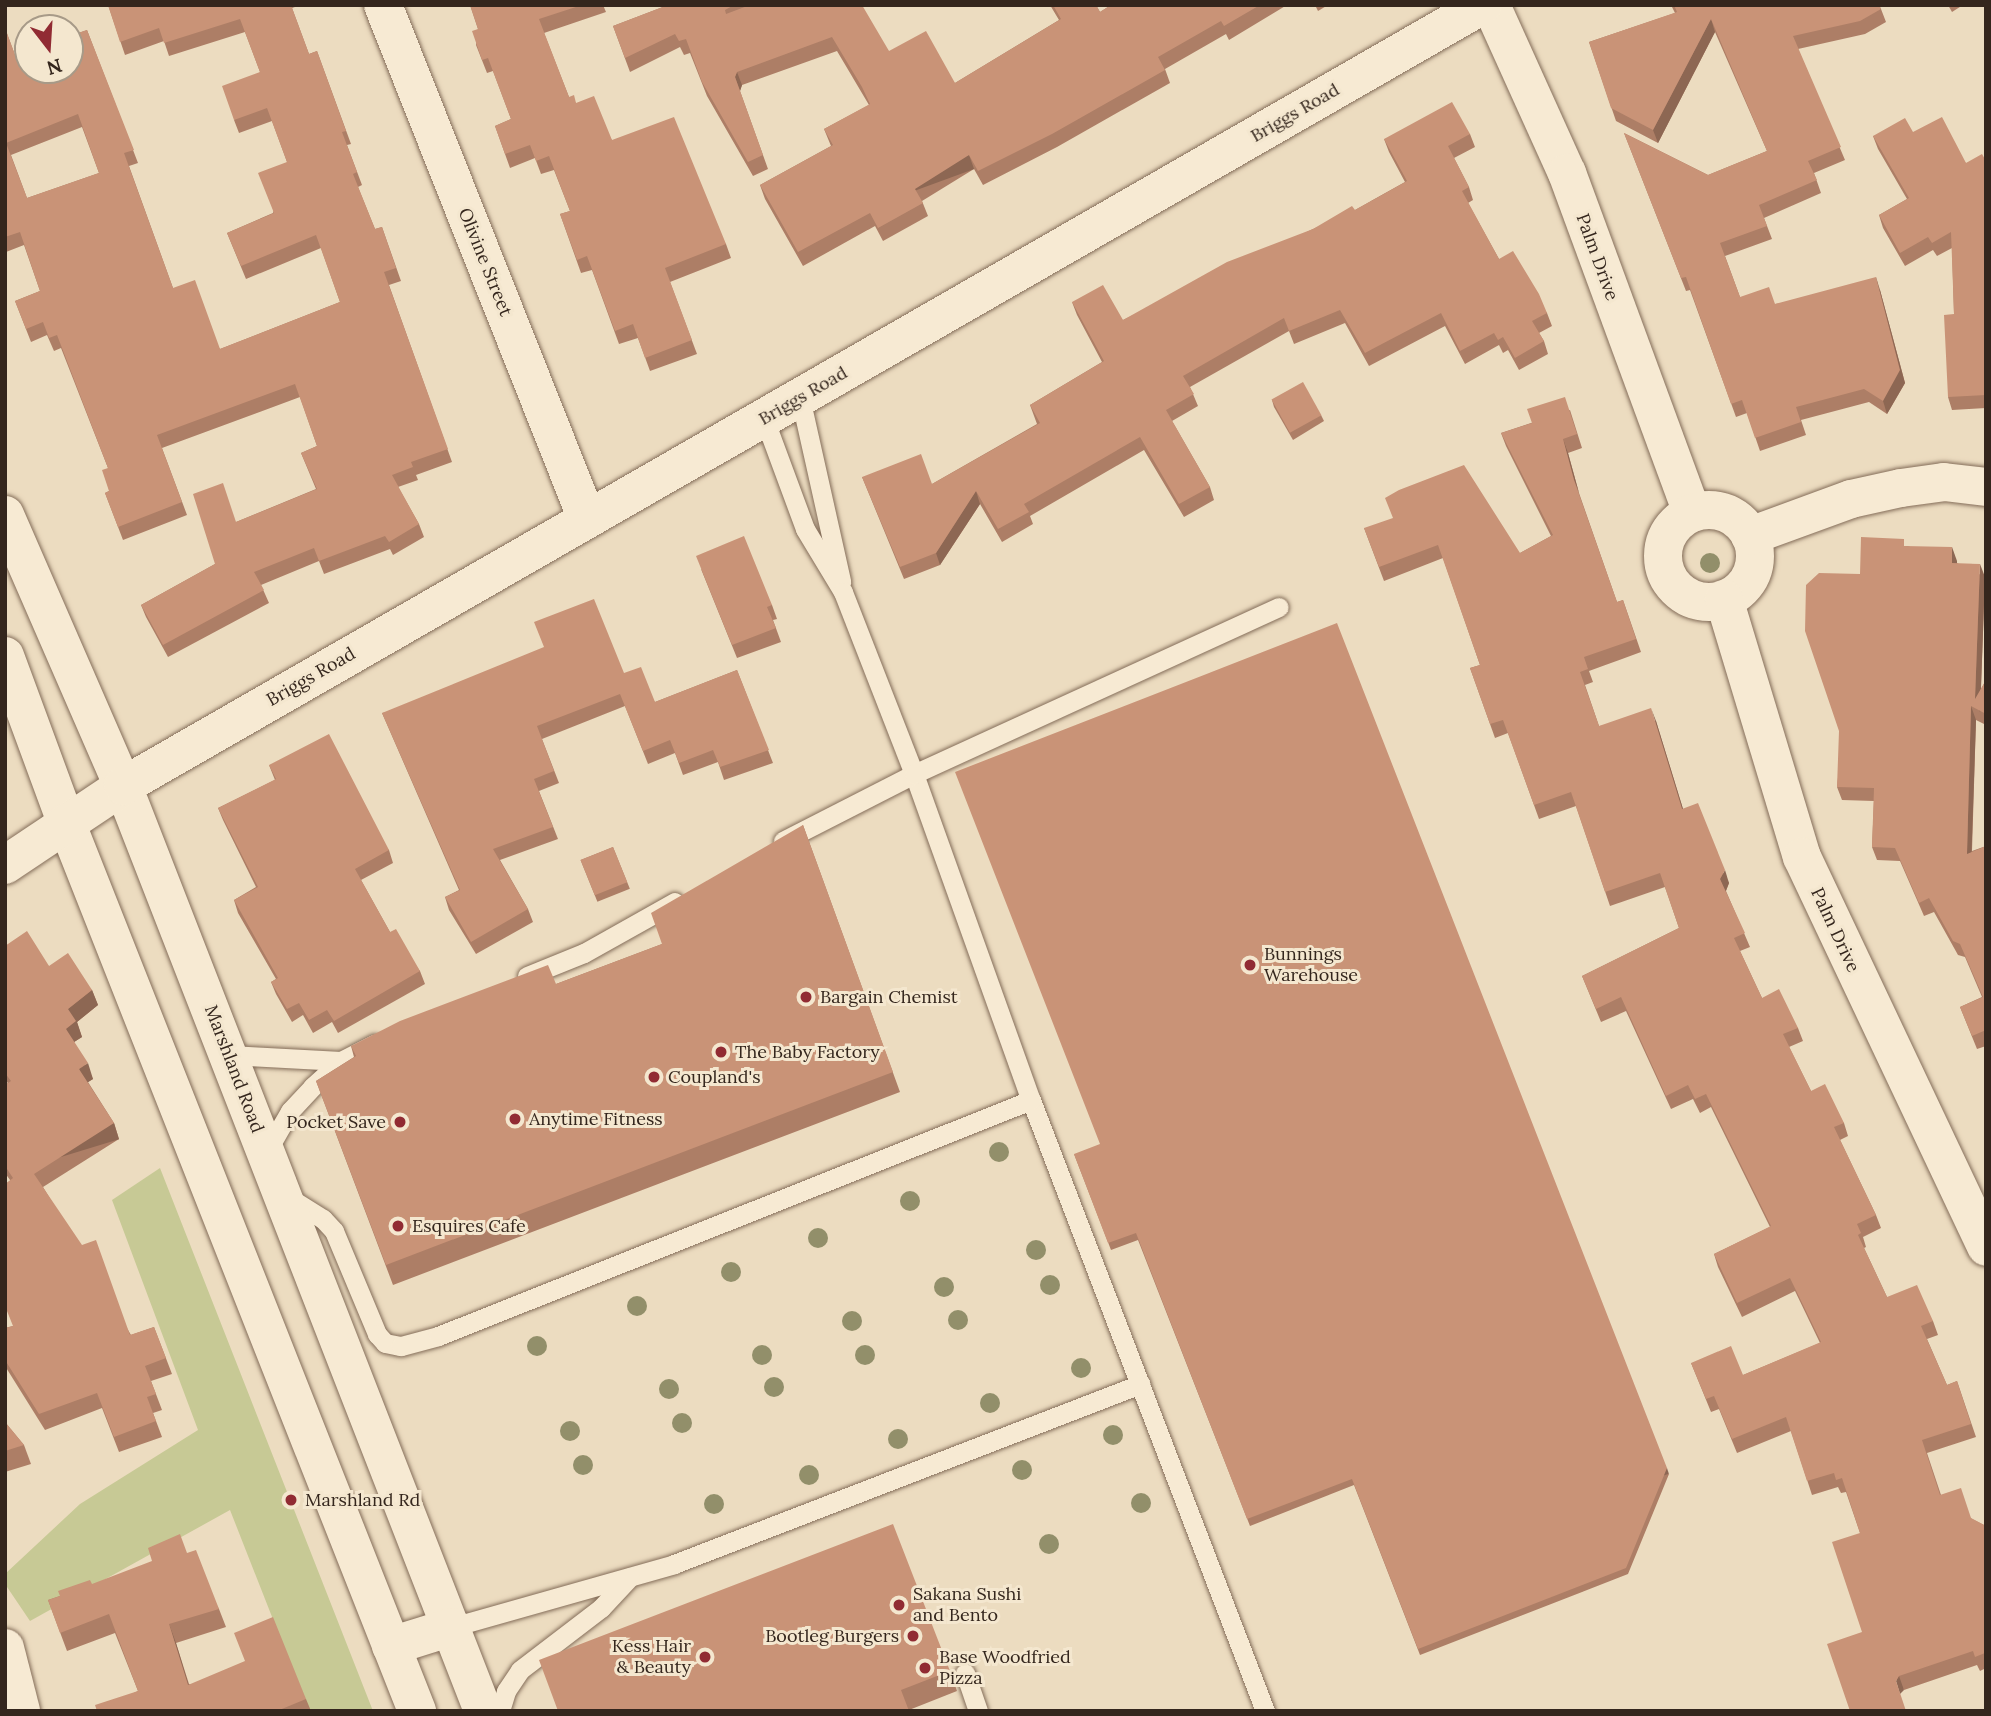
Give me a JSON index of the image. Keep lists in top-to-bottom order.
{
  "streets": {
    "main road": [
      "Briggs Road",
      "Palm Drive",
      "Olivine Street",
      "Marshland Road"
    ]
  },
  "crossings": [
    ["Briggs Road", "Olivine Street"],
    ["Briggs Road", "Marshland Road"]
  ],
  "places": [
    "Bunnings Warehouse",
    "Bargain Chemist",
    "The Baby Factory",
    "Coupland's",
    "Anytime Fitness",
    "Pocket Save",
    "Esquires Cafe",
    "Marshland Rd",
    "Sakana Sushi and Bento",
    "Bootleg Burgers",
    "Kess Hair & Beauty",
    "Base Woodfried Pizza"
  ],
  "north": "bottom"
}
